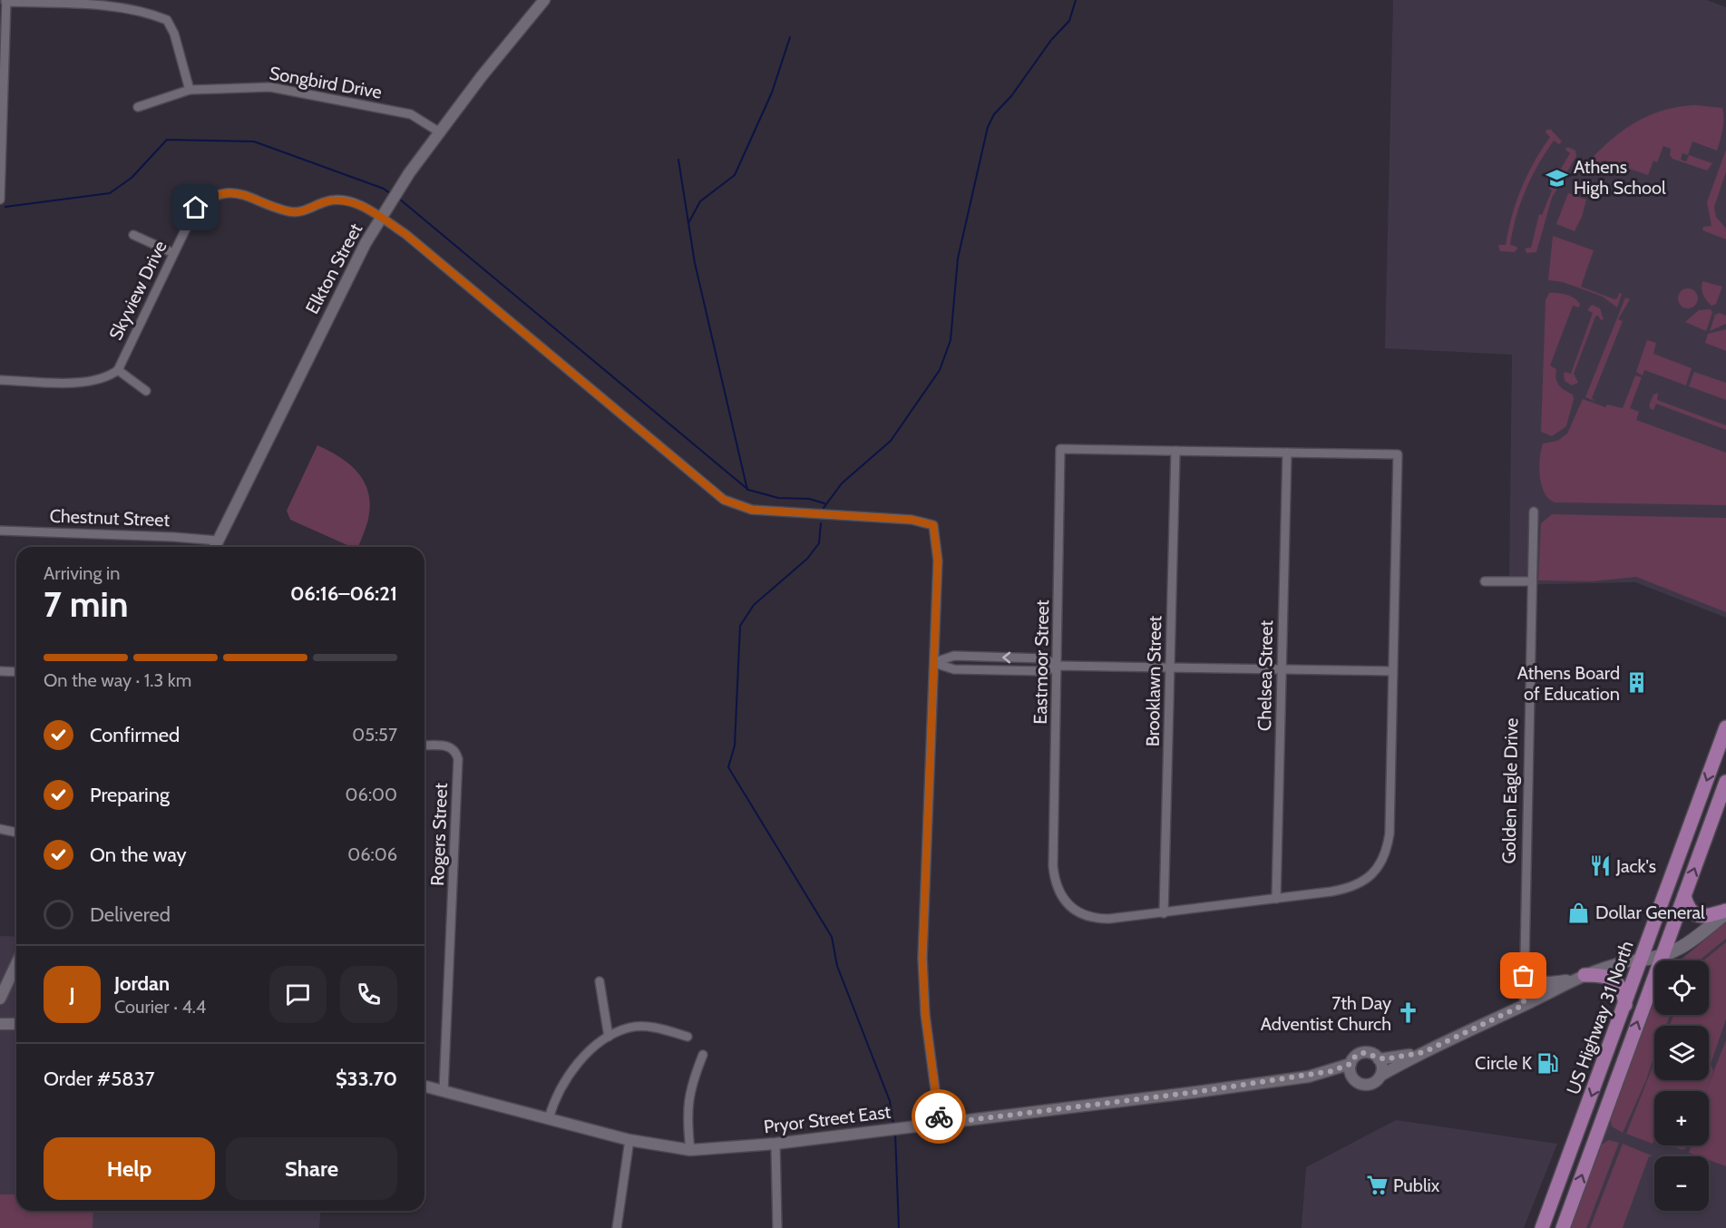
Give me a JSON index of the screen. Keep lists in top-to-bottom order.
{
  "streets": {
    "main road": ["US Highway 31 North"],
    "street": [
      "Songbird Drive",
      "Elkton Street",
      "Skyview Drive",
      "Chestnut Street",
      "Eastmoor Street",
      "Chelsea Street",
      "Brooklawn Street",
      "Golden Eagle Drive",
      "Rogers Street",
      "Pryor Street East"
    ]
  },
  "crossings": [
    ["Songbird Drive", "Elkton Street"],
    ["Elkton Street", "Skyview Drive"],
    ["Elkton Street", "Chestnut Street"],
    ["Eastmoor Street", "Chelsea Street"],
    ["Eastmoor Street", "Brooklawn Street"],
    ["Rogers Street", "Pryor Street East"]
  ],
  "places": {
    "school or university": ["Athens High School"],
    "building": ["Athens Board of Education"],
    "restaurant": ["Jack's"],
    "shop": ["Dollar General"],
    "church": ["7th Day Adventist Church"],
    "fuel station": ["Circle K"],
    "supermarket": ["Publix"]
  },
  "page": {
    "heading": ["7 min", "Arriving in", "06:16–06:21"],
    "panel": [
      "Jordan",
      "Courier · 4.4",
      "Order #5837",
      "$33.70"
    ],
    "bar": "On the way · 1.3 km",
    "list": [
      ["Confirmed", "05:57"],
      ["Preparing", "06:00"],
      ["On the way", "06:06"],
      "Delivered"
    ],
    "map_buttons": ["+", "−"],
    "round": "J",
    "buttons": ["Help", "Share"]
  }
}
